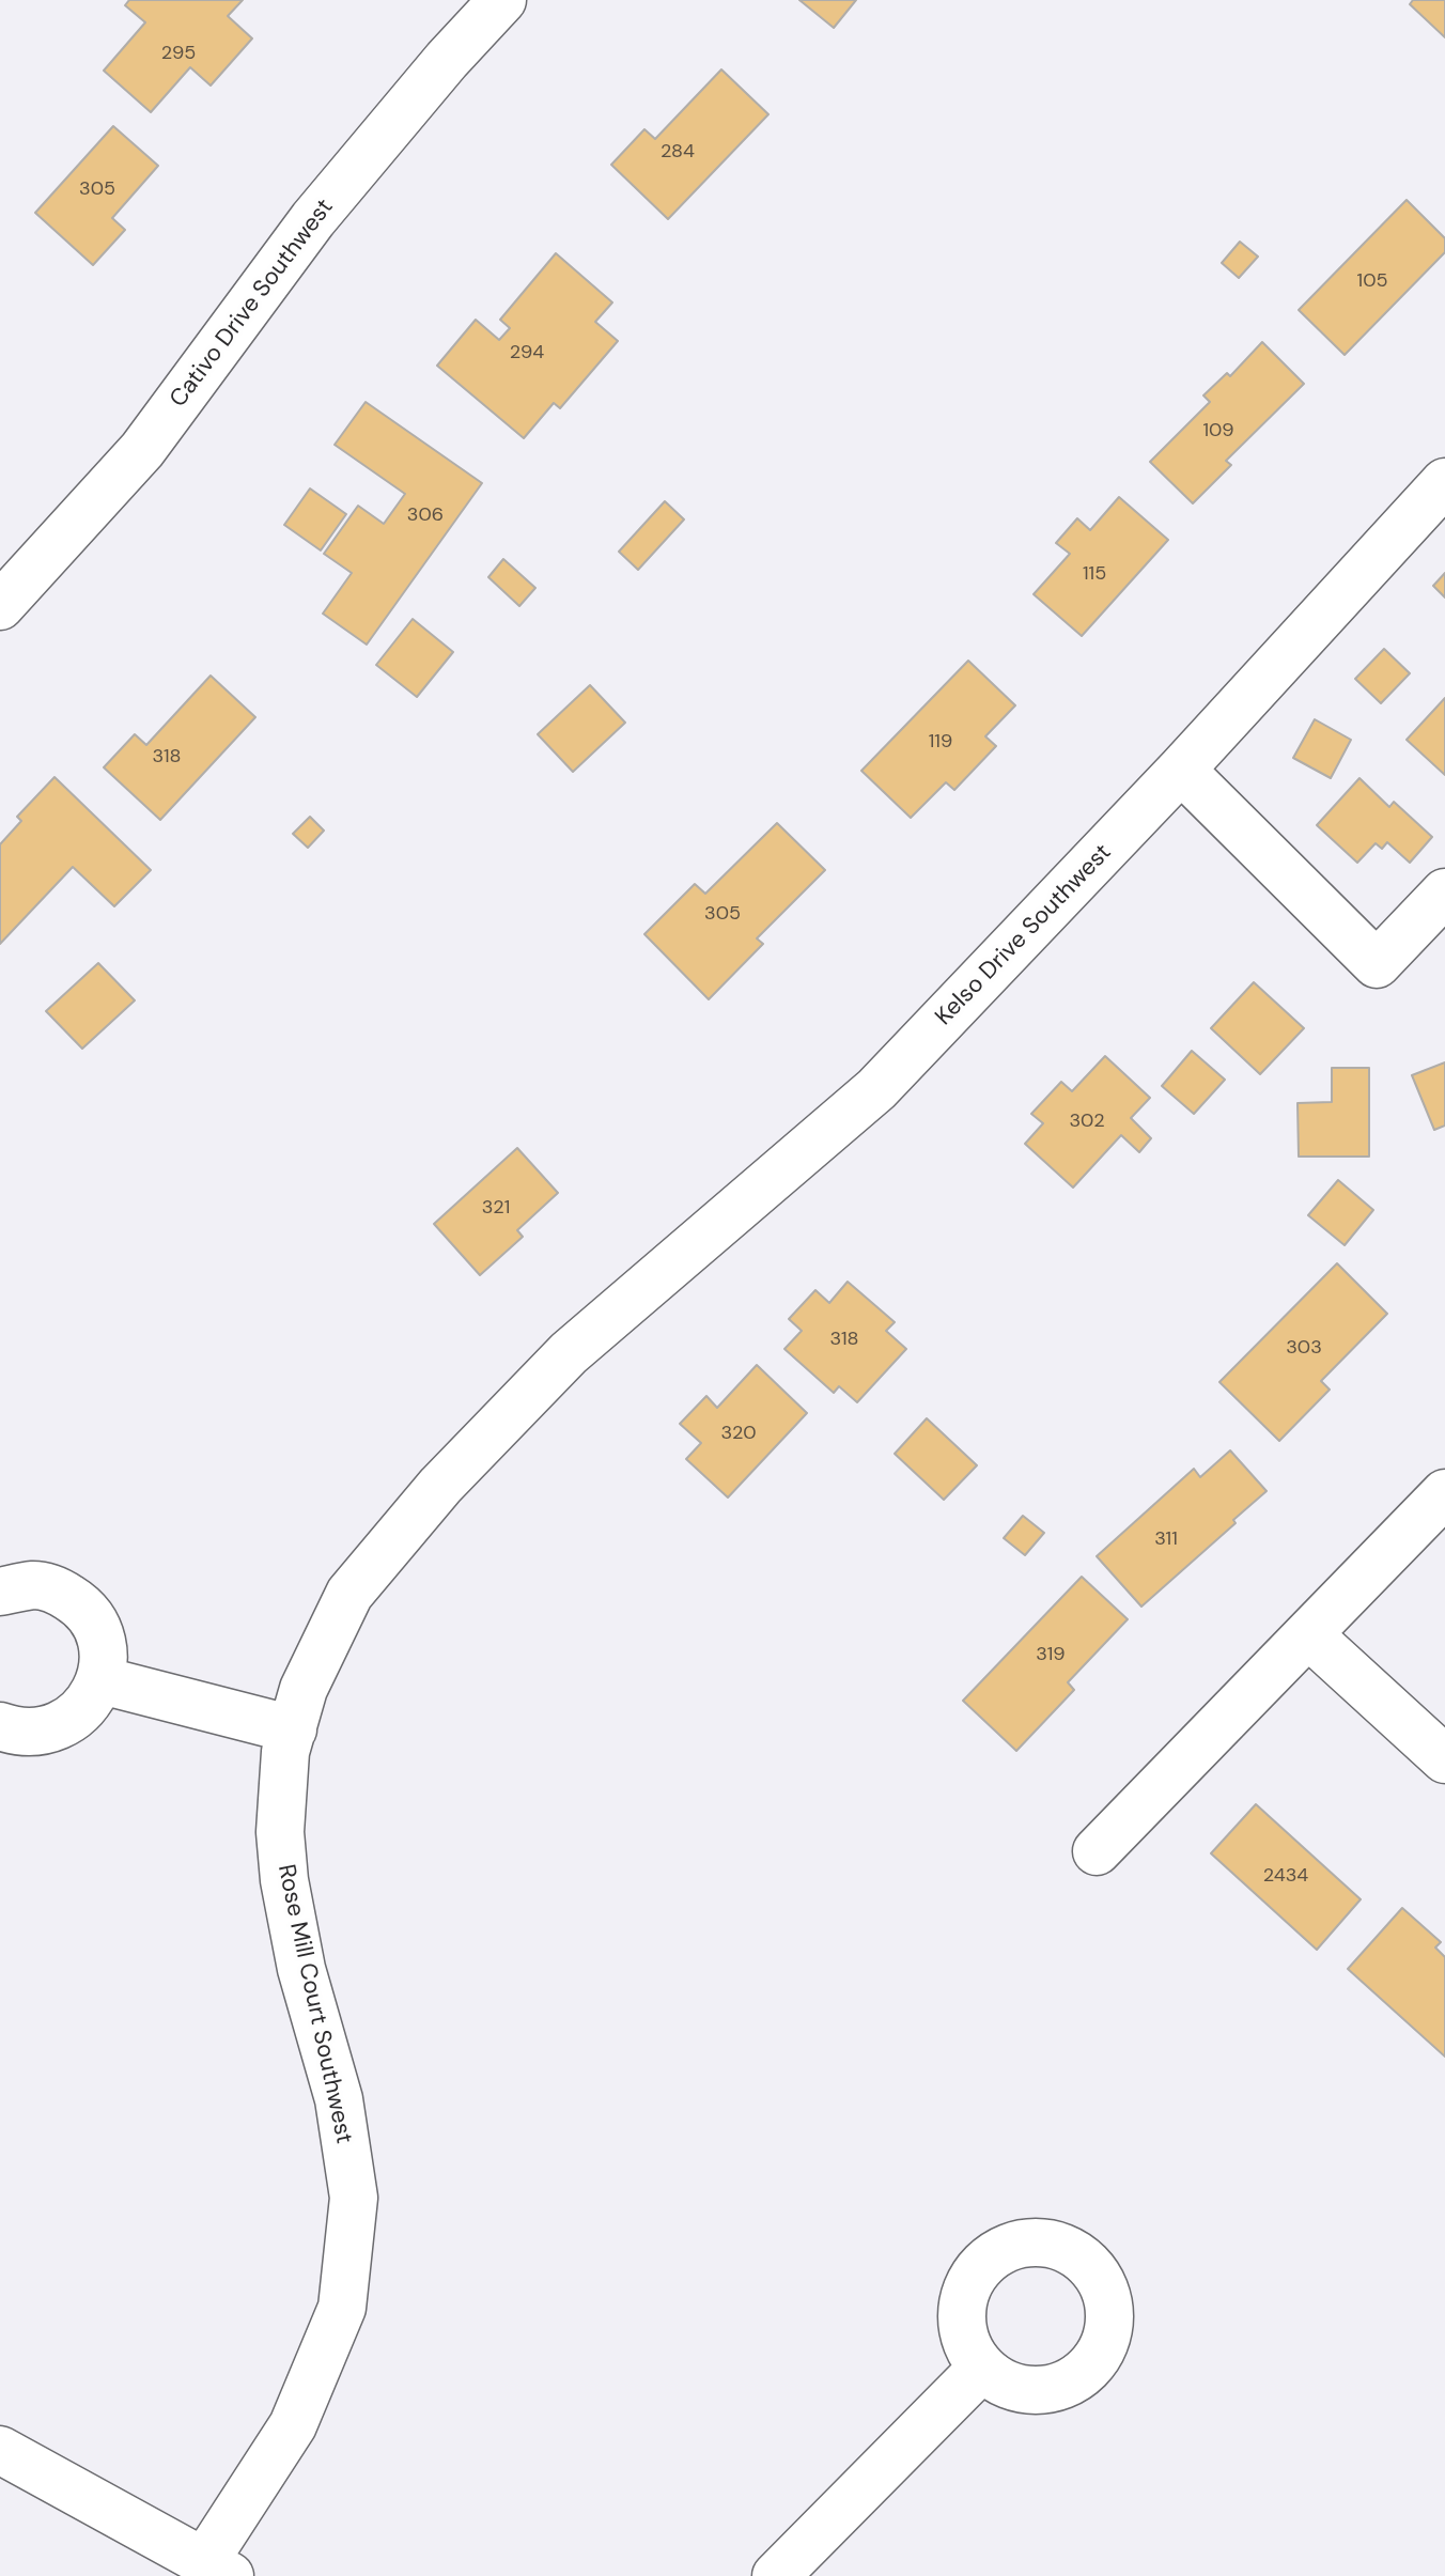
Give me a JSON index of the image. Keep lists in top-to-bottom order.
{
  "streets": {
    "street": ["Cativo Drive Southwest", "Kelso Drive Southwest", "Rose Mill Court Southwest"]
  },
  "crossings": [
    ["Kelso Drive Southwest", "Rose Mill Court Southwest"]
  ],
  "house_numbers": [
    "295",
    "284",
    "305",
    "105",
    "294",
    "109",
    "306",
    "115",
    "119",
    "318",
    "305",
    "302",
    "321",
    "318",
    "303",
    "320",
    "311",
    "319",
    "2434"
  ]
}
